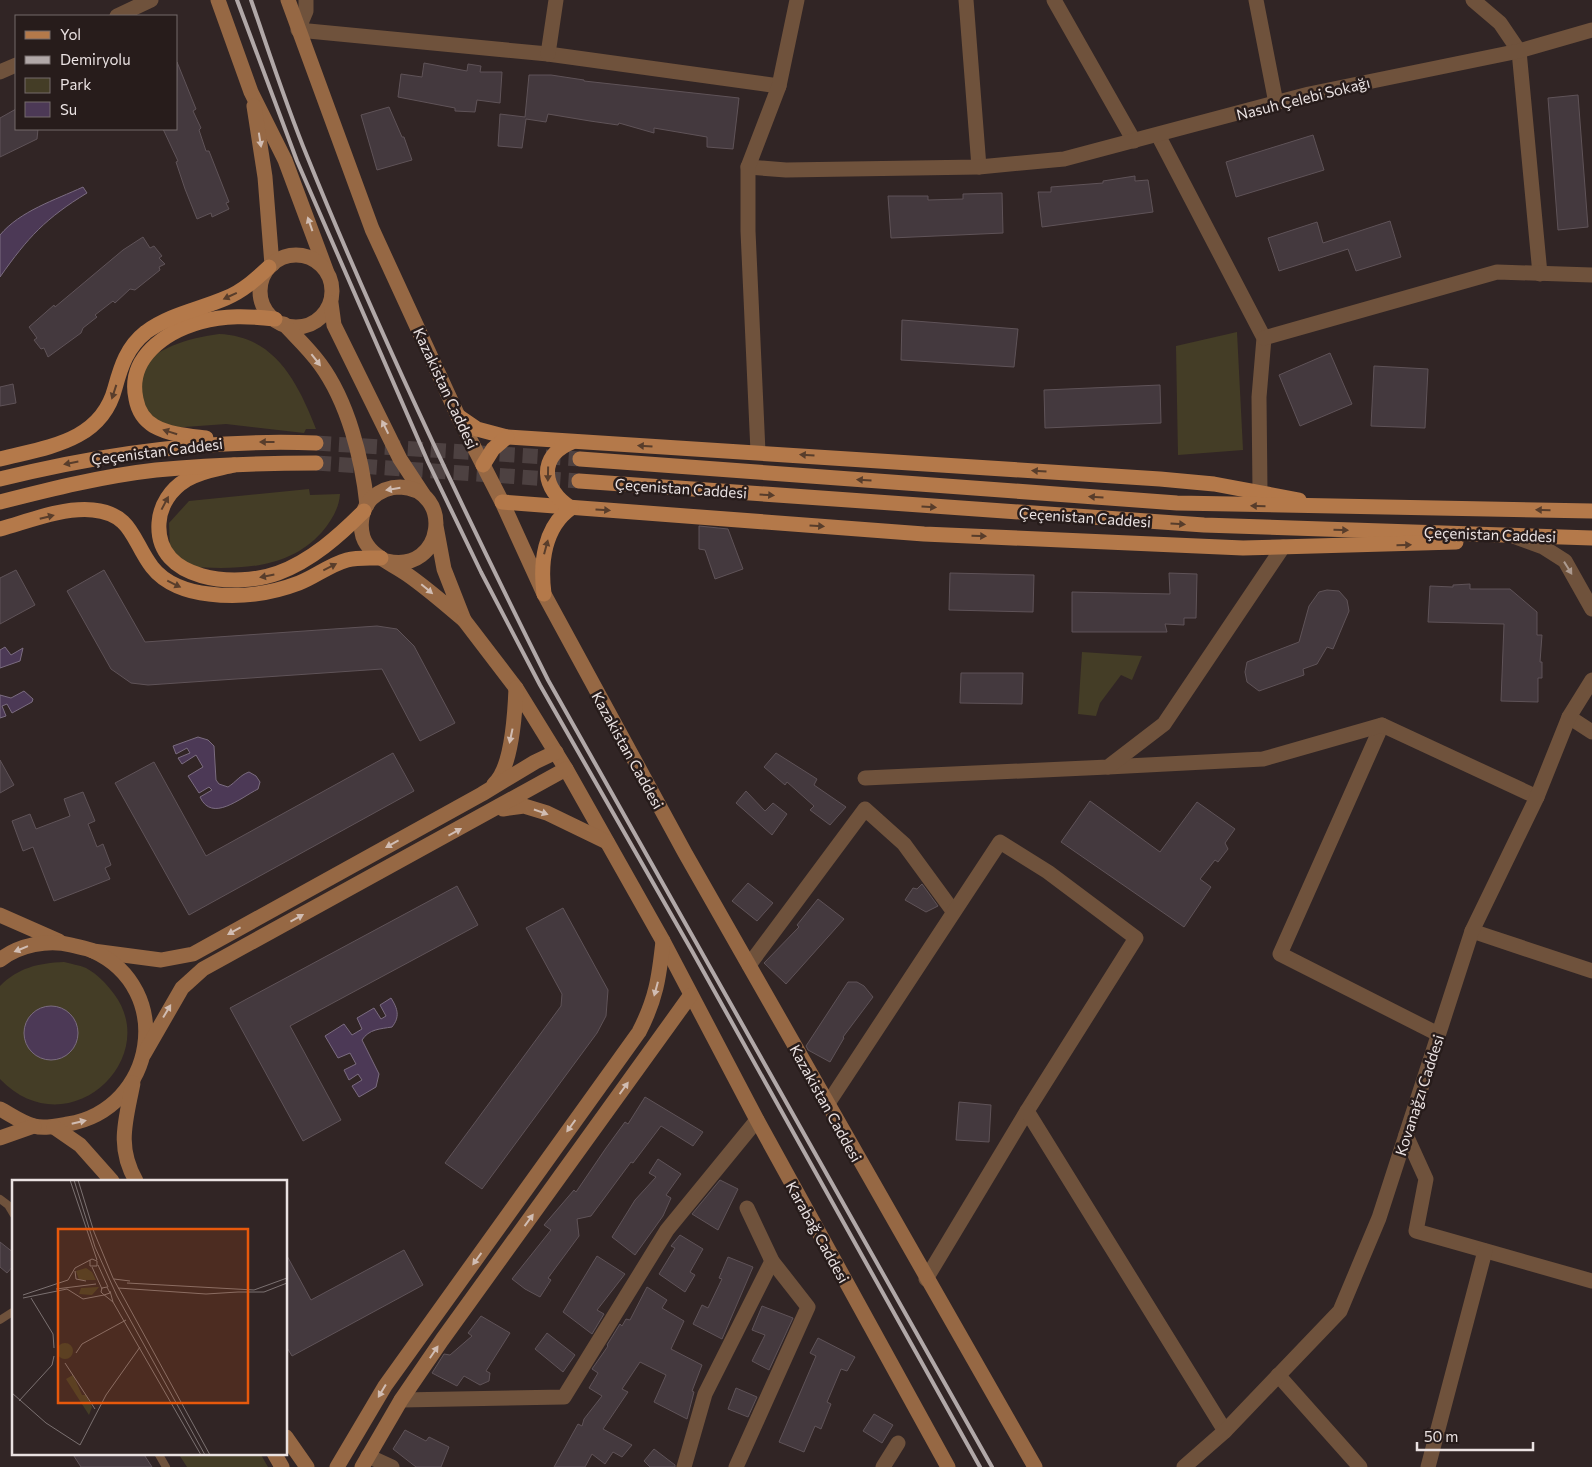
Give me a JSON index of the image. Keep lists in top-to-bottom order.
{
  "streets": {
    "main road": ["Kazakistan Caddesi", "Çeçenistan Caddesi", "Karabağ Caddesi"],
    "street": ["Nasuh Çelebi Sokağı", "Kovanağzı Caddesi"]
  },
  "legend": [
    "Yol",
    "Demiryolu",
    "Park",
    "Su"
  ],
  "scale_bar": "50 m"
}
